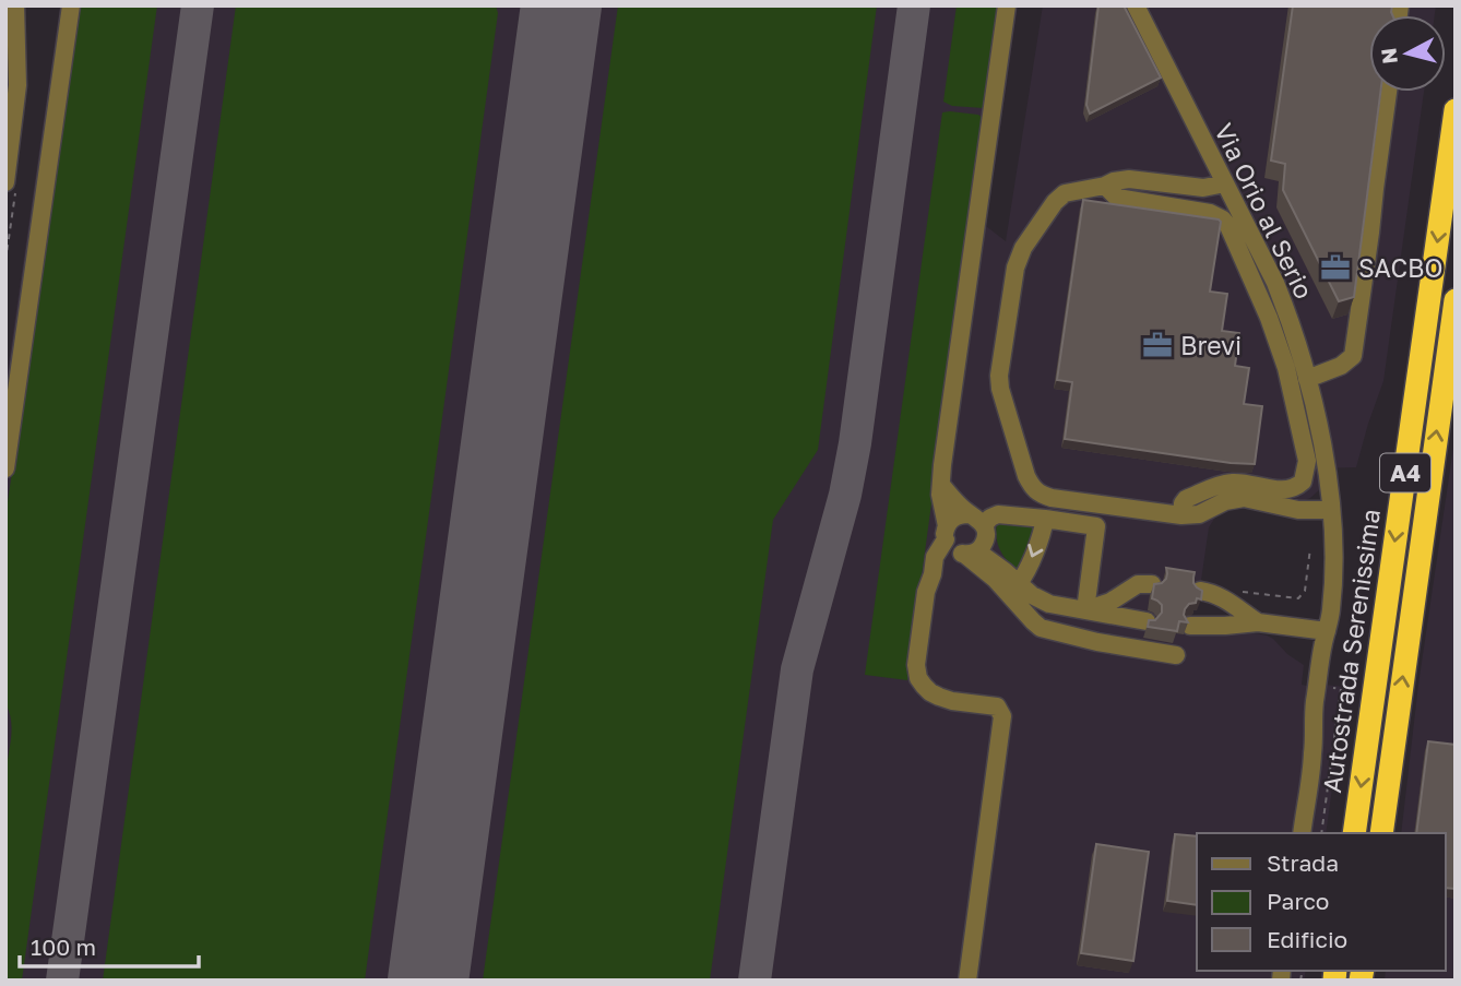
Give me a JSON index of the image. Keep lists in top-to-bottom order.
{
  "streets": {
    "highway": ["A4", "Autostrada Serenissima"],
    "street": ["Via Orio al Serio"]
  },
  "places": {
    "office": ["SACBO", "Brevi"]
  },
  "legend": ["Strada", "Parco", "Edificio"],
  "scale_bar": "100 m",
  "north": "left"
}
